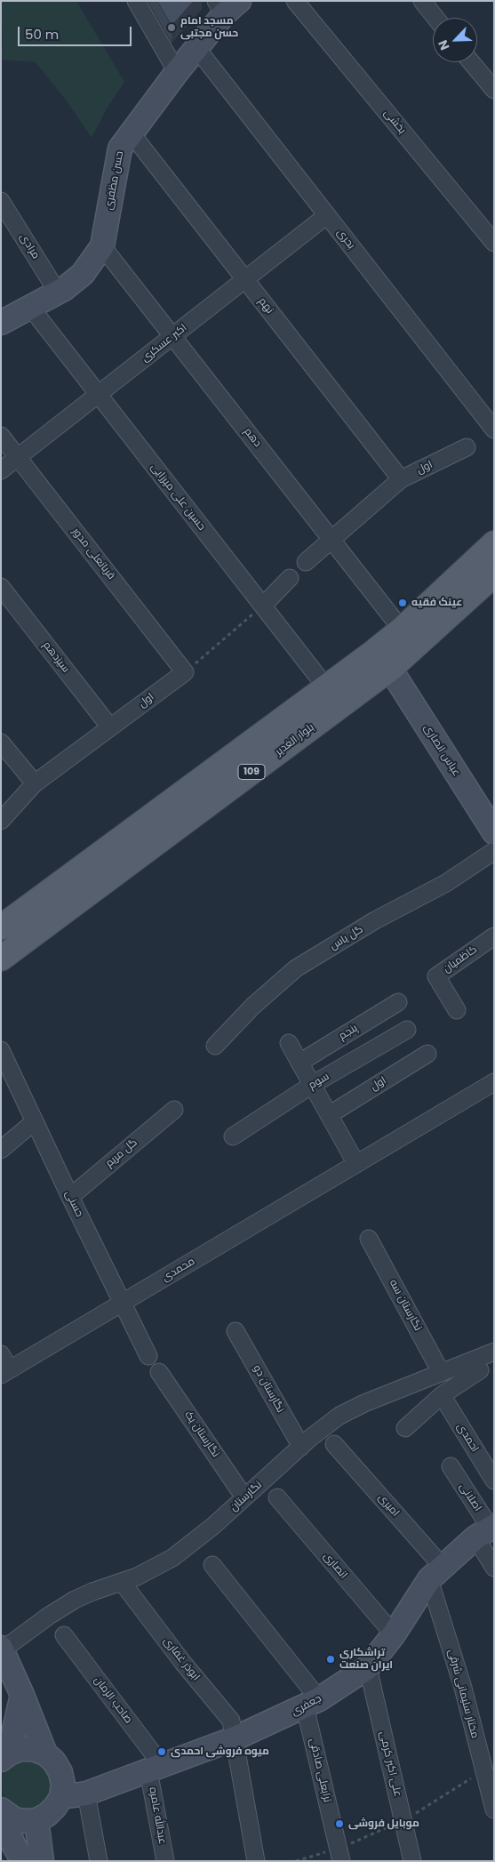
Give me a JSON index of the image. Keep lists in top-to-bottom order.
{
  "streets": {
    "main road": ["بلوار الغدیر", "109"],
    "street": [
      "بخشی",
      "حسن مظفری",
      "بحری",
      "مرادی",
      "نهم",
      "اکبر عسکری",
      "دهم",
      "اول",
      "حسین علی میرزایی",
      "قربانعلی مدور",
      "سیزدهم",
      "عباس انصاری",
      "گل یاس",
      "کاظمیان",
      "پنجم",
      "سوم",
      "گل مریم",
      "حسنی",
      "محمدی",
      "نگارستان سه",
      "نگارستان دو",
      "نگارستان یک",
      "احمدی",
      "نگارستان",
      "اصلانی",
      "امیری",
      "انصاری",
      "ابوذر غفاری",
      "مختار سلیمانی شرقی",
      "صاحب الزمان",
      "جعفری",
      "علی اکبر کرمی",
      "ترابعلی صادقی",
      "عبدالله عامره"
    ]
  },
  "crossings": [
    ["حسن مظفری", "بحری"],
    ["حسن مظفری", "مرادی"],
    ["حسن مظفری", "نهم"],
    ["حسن مظفری", "دهم"],
    ["حسن مظفری", "حسین علی میرزایی"],
    ["بحری", "اکبر عسکری"],
    ["نهم", "اکبر عسکری"],
    ["نهم", "اول"],
    ["اکبر عسکری", "دهم"],
    ["اکبر عسکری", "حسین علی میرزایی"],
    ["اکبر عسکری", "قربانعلی مدور"],
    ["دهم", "اول"],
    ["دهم", "109"],
    ["اول", "قربانعلی مدور"],
    ["اول", "سیزدهم"],
    ["حسین علی میرزایی", "109"],
    ["بلوار الغدیر", "عباس انصاری"],
    ["گل مریم", "حسنی"],
    ["حسنی", "محمدی"],
    ["نگارستان سه", "نگارستان"],
    ["نگارستان دو", "نگارستان"],
    ["نگارستان یک", "نگارستان"],
    ["نگارستان", "ابوذر غفاری"],
    ["اصلانی", "جعفری"],
    ["امیری", "مختار سلیمانی شرقی"],
    ["امیری", "جعفری"],
    ["انصاری", "جعفری"],
    ["ابوذر غفاری", "جعفری"],
    ["مختار سلیمانی شرقی", "جعفری"],
    ["صاحب الزمان", "جعفری"],
    ["صاحب الزمان", "عبدالله عامره"],
    ["جعفری", "علی اکبر کرمی"],
    ["جعفری", "ترابعلی صادقی"],
    ["جعفری", "عبدالله عامره"]
  ],
  "places": [
    "مسجد امام حسن مجتبی",
    "عینک فقیه",
    "تراشکاری ایران صنعت",
    "میوه فروشی احمدی",
    "موبایل فروشی"
  ],
  "scale_bar": "50 m",
  "north": "bottom left"
}
